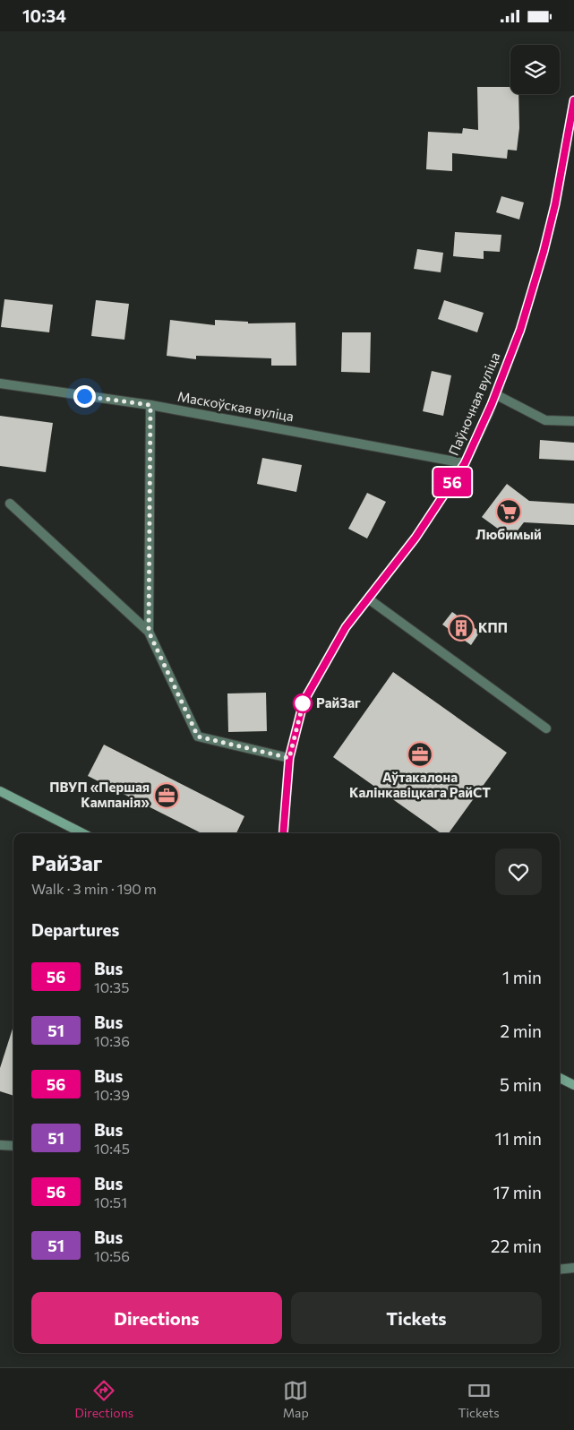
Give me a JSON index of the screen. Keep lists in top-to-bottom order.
{
  "streets": {
    "street": ["Паўночная вуліца", "Маскоўская вуліца"]
  },
  "crossings": [
    ["Паўночная вуліца", "Маскоўская вуліца"]
  ],
  "places": {
    "supermarket": ["Любимый"],
    "building": ["КПП"],
    "other": ["РайЗаг"],
    "office": ["Аўтакалона Калінкавіцкага РайСТ", "ПВУП «Першая Кампанія»"]
  },
  "lines": ["bus line 56"],
  "page": {
    "status": "10:34",
    "on_map": "56",
    "heading": [
      ["РайЗаг", "Walk · 3 min · 190 m"],
      "Departures"
    ],
    "list": [
      {
        "mark": "56",
        "name": "Bus",
        "note": "10:35",
        "value": "1 min"
      },
      {
        "mark": "51",
        "name": "Bus",
        "note": "10:36",
        "value": "2 min"
      },
      {
        "mark": "56",
        "name": "Bus",
        "note": "10:39",
        "value": "5 min"
      },
      {
        "mark": "51",
        "name": "Bus",
        "note": "10:45",
        "value": "11 min"
      },
      {
        "mark": "56",
        "name": "Bus",
        "note": "10:51",
        "value": "17 min"
      },
      {
        "mark": "51",
        "name": "Bus",
        "note": "10:56",
        "value": "22 min"
      }
    ],
    "buttons": ["Directions", "Tickets"],
    "tabs": ["Directions", "Map", "Tickets"]
  }
}
